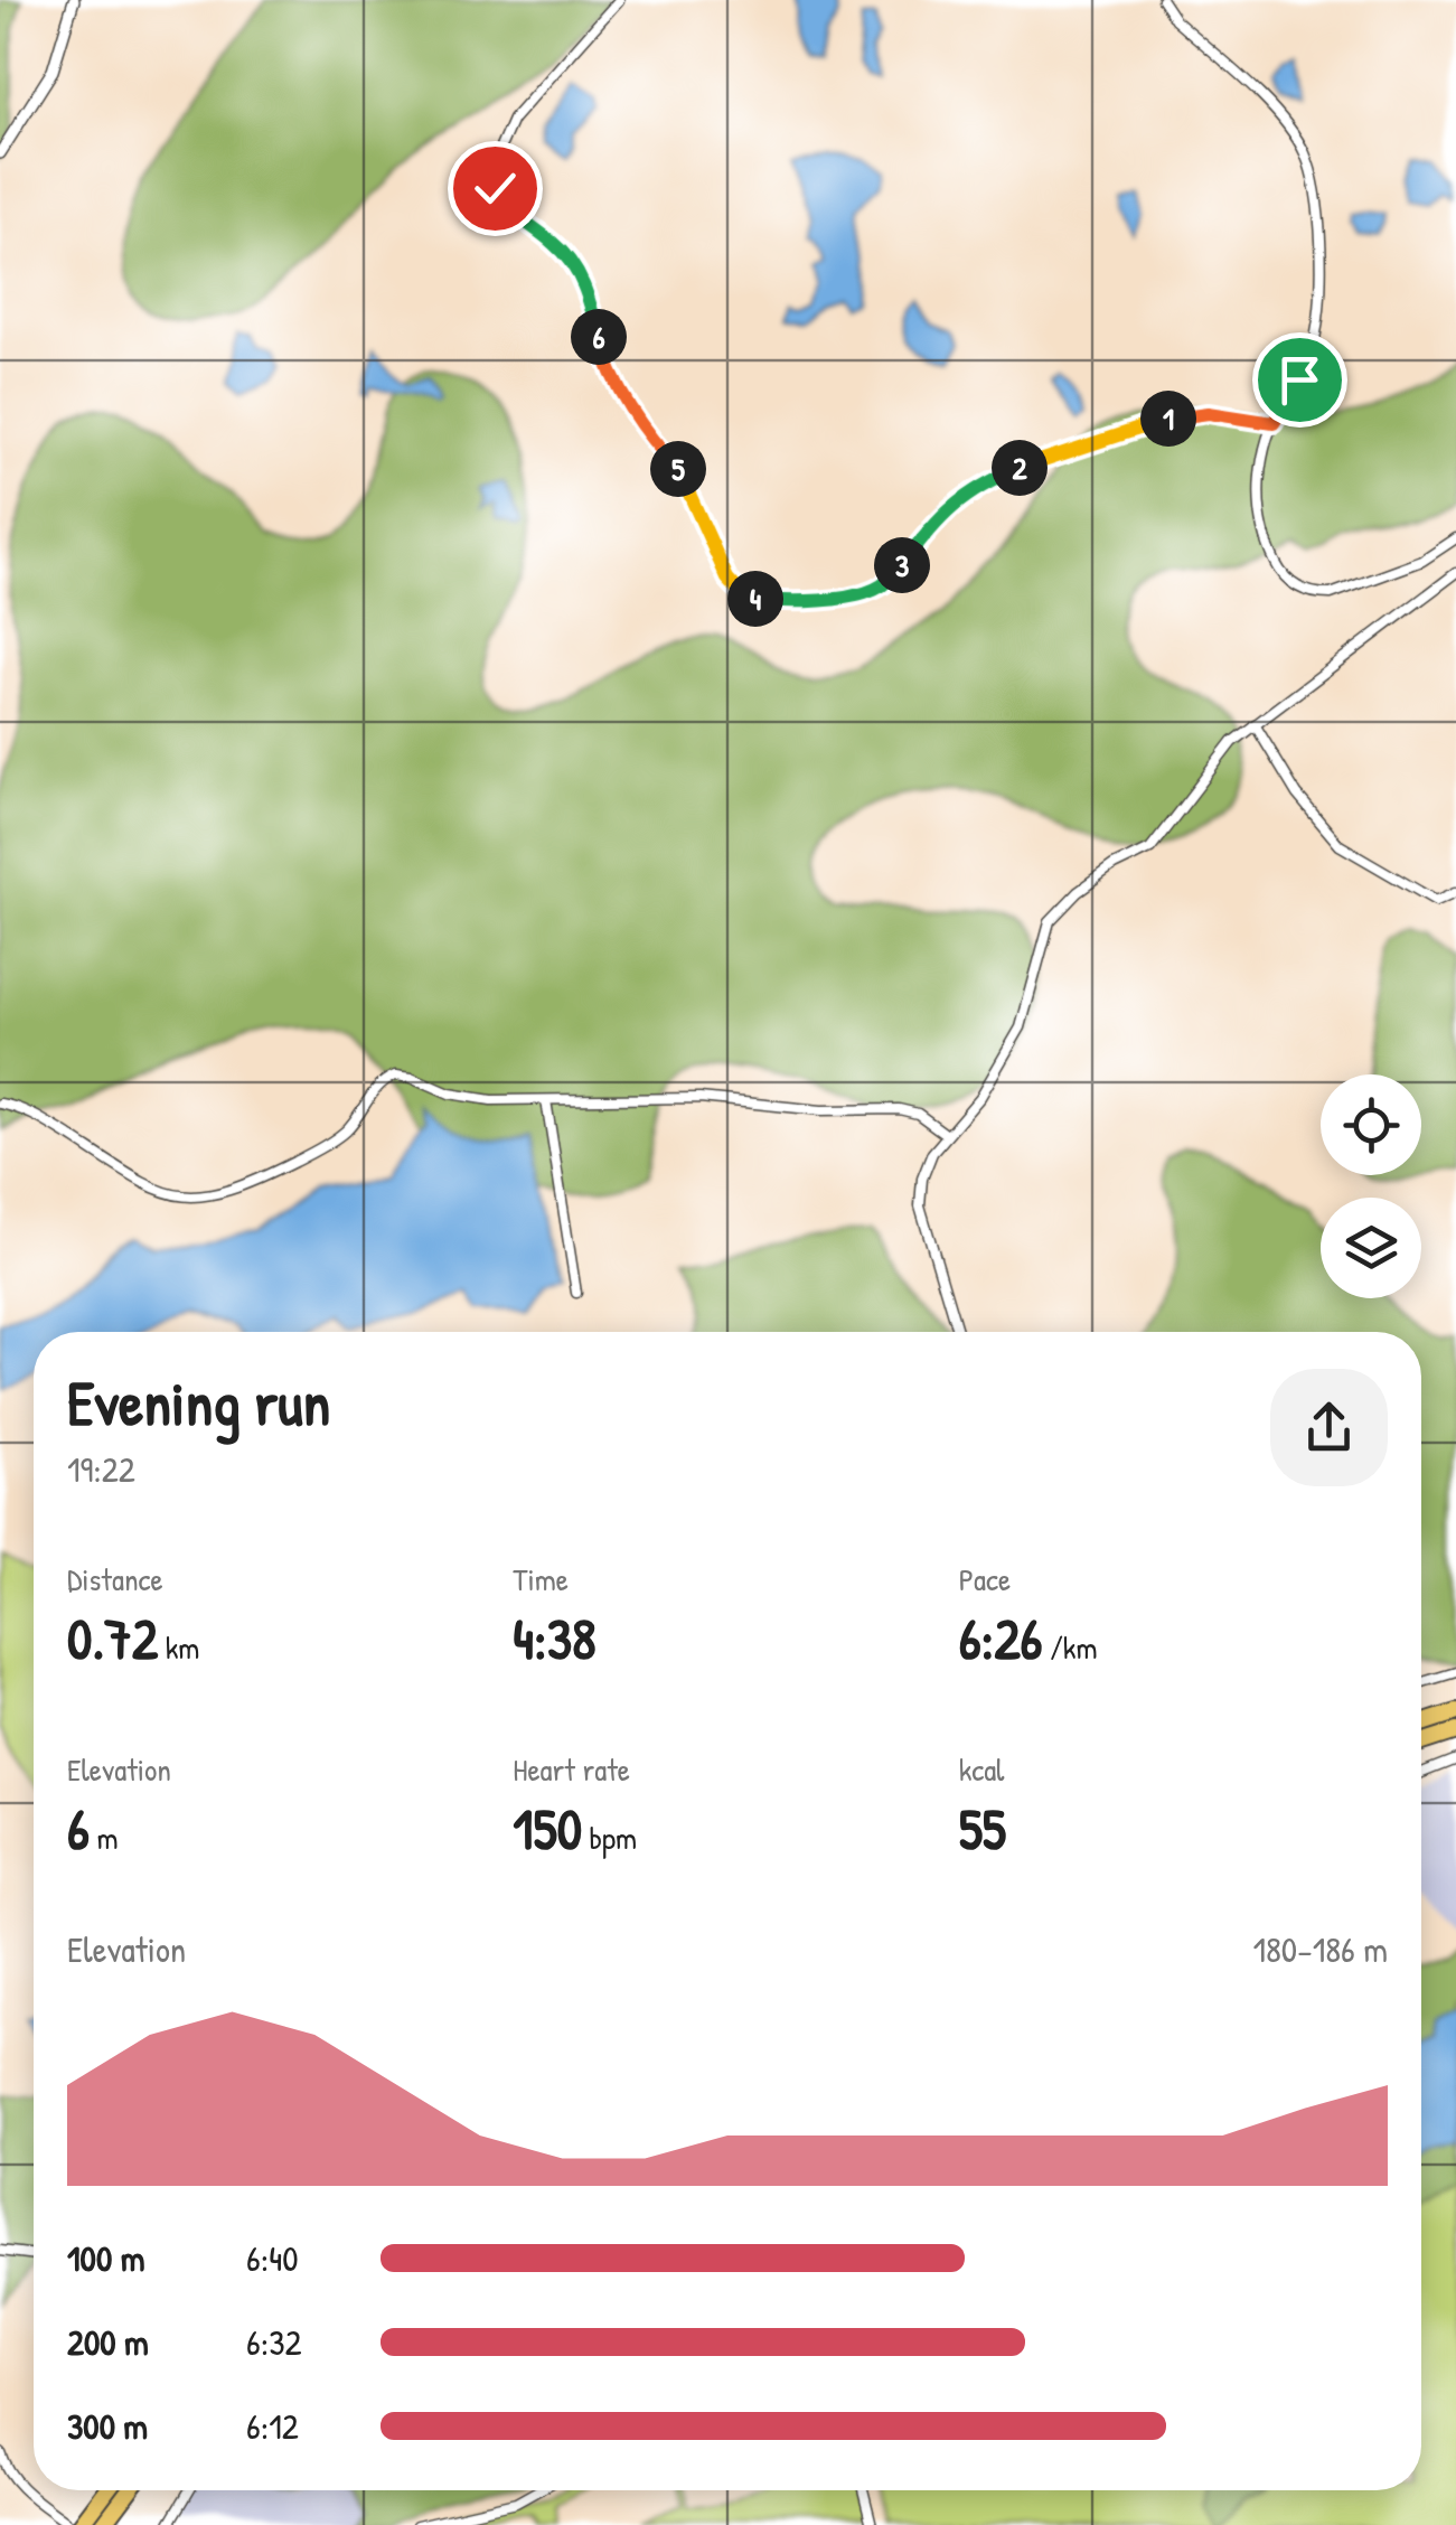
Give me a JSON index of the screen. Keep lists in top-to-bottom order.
{
  "page": {
    "pins": [
      "6",
      "1",
      "2",
      "5",
      "3",
      "4"
    ],
    "heading": ["Evening run", "19:22"],
    "stats": [
      ["Distance", "0.72 km"],
      ["Time", "4:38"],
      ["Pace", "6:26 /km"],
      ["Elevation", "6 m"],
      ["Heart rate", "150 bpm"],
      ["kcal", "55"]
    ],
    "chart": ["Elevation", "180–186 m"],
    "list": [
      {
        "name": "100 m",
        "note": "6:40"
      },
      {
        "name": "200 m",
        "note": "6:32"
      },
      {
        "name": "300 m",
        "note": "6:12"
      }
    ]
  }
}
